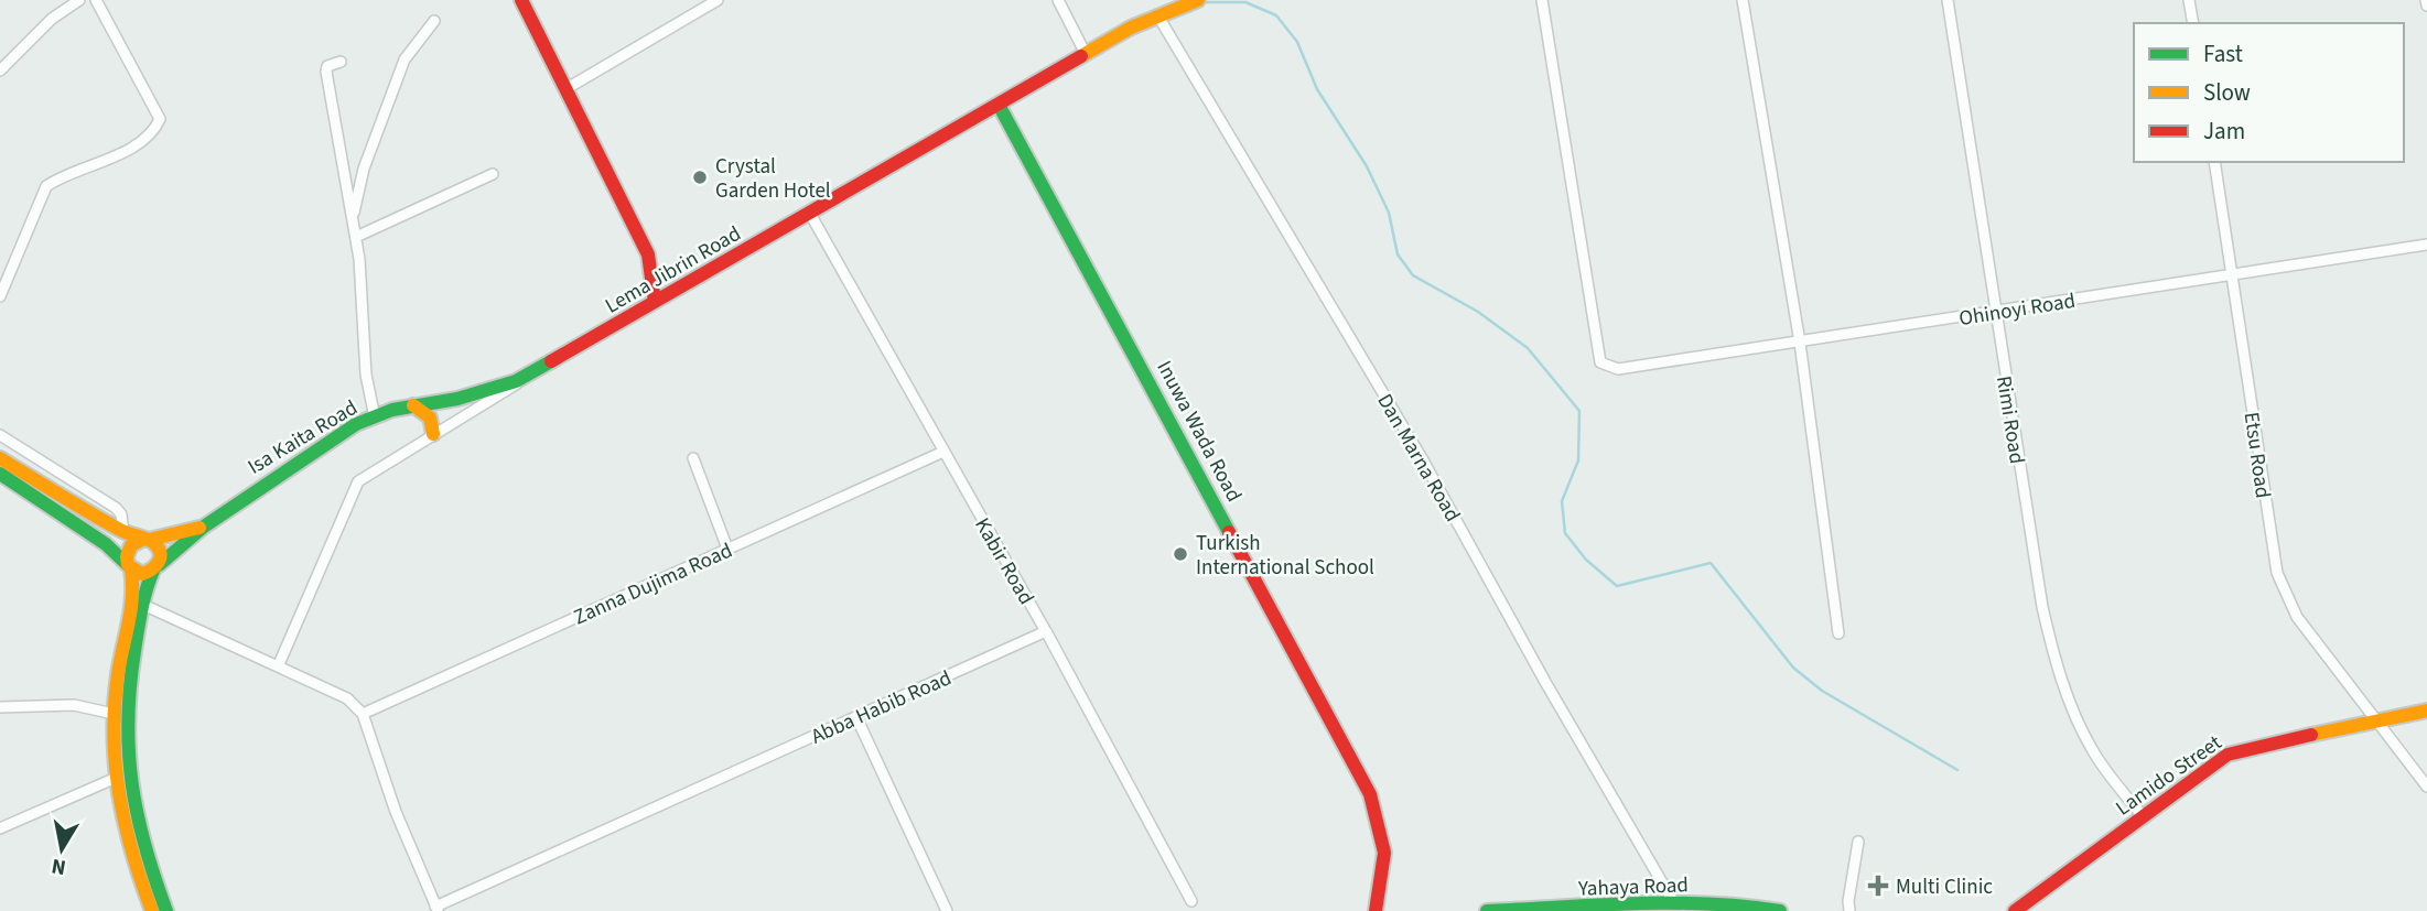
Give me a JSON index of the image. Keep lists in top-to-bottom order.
{
  "streets": {
    "street": [
      "Lema Jibrin Road",
      "Ohinoyi Road",
      "Rimi Road",
      "Inuwa Wada Road",
      "Isa Kaita Road",
      "Etsu Road",
      "Dan Marna Road",
      "Kabir Road",
      "Zanna Dujima Road",
      "Abba Habib Road",
      "Lamido Street",
      "Yahaya Road"
    ]
  },
  "crossings": [
    ["Lema Jibrin Road", "Inuwa Wada Road"],
    ["Lema Jibrin Road", "Isa Kaita Road"],
    ["Lema Jibrin Road", "Dan Marna Road"],
    ["Lema Jibrin Road", "Kabir Road"],
    ["Ohinoyi Road", "Rimi Road"],
    ["Ohinoyi Road", "Etsu Road"],
    ["Rimi Road", "Lamido Street"],
    ["Etsu Road", "Lamido Street"],
    ["Dan Marna Road", "Yahaya Road"],
    ["Kabir Road", "Zanna Dujima Road"],
    ["Kabir Road", "Abba Habib Road"]
  ],
  "places": {
    "other": ["Crystal Garden Hotel", "Turkish International School"],
    "health": ["Multi Clinic"]
  },
  "legend": ["Fast", "Slow", "Jam"],
  "north": "bottom"
}
